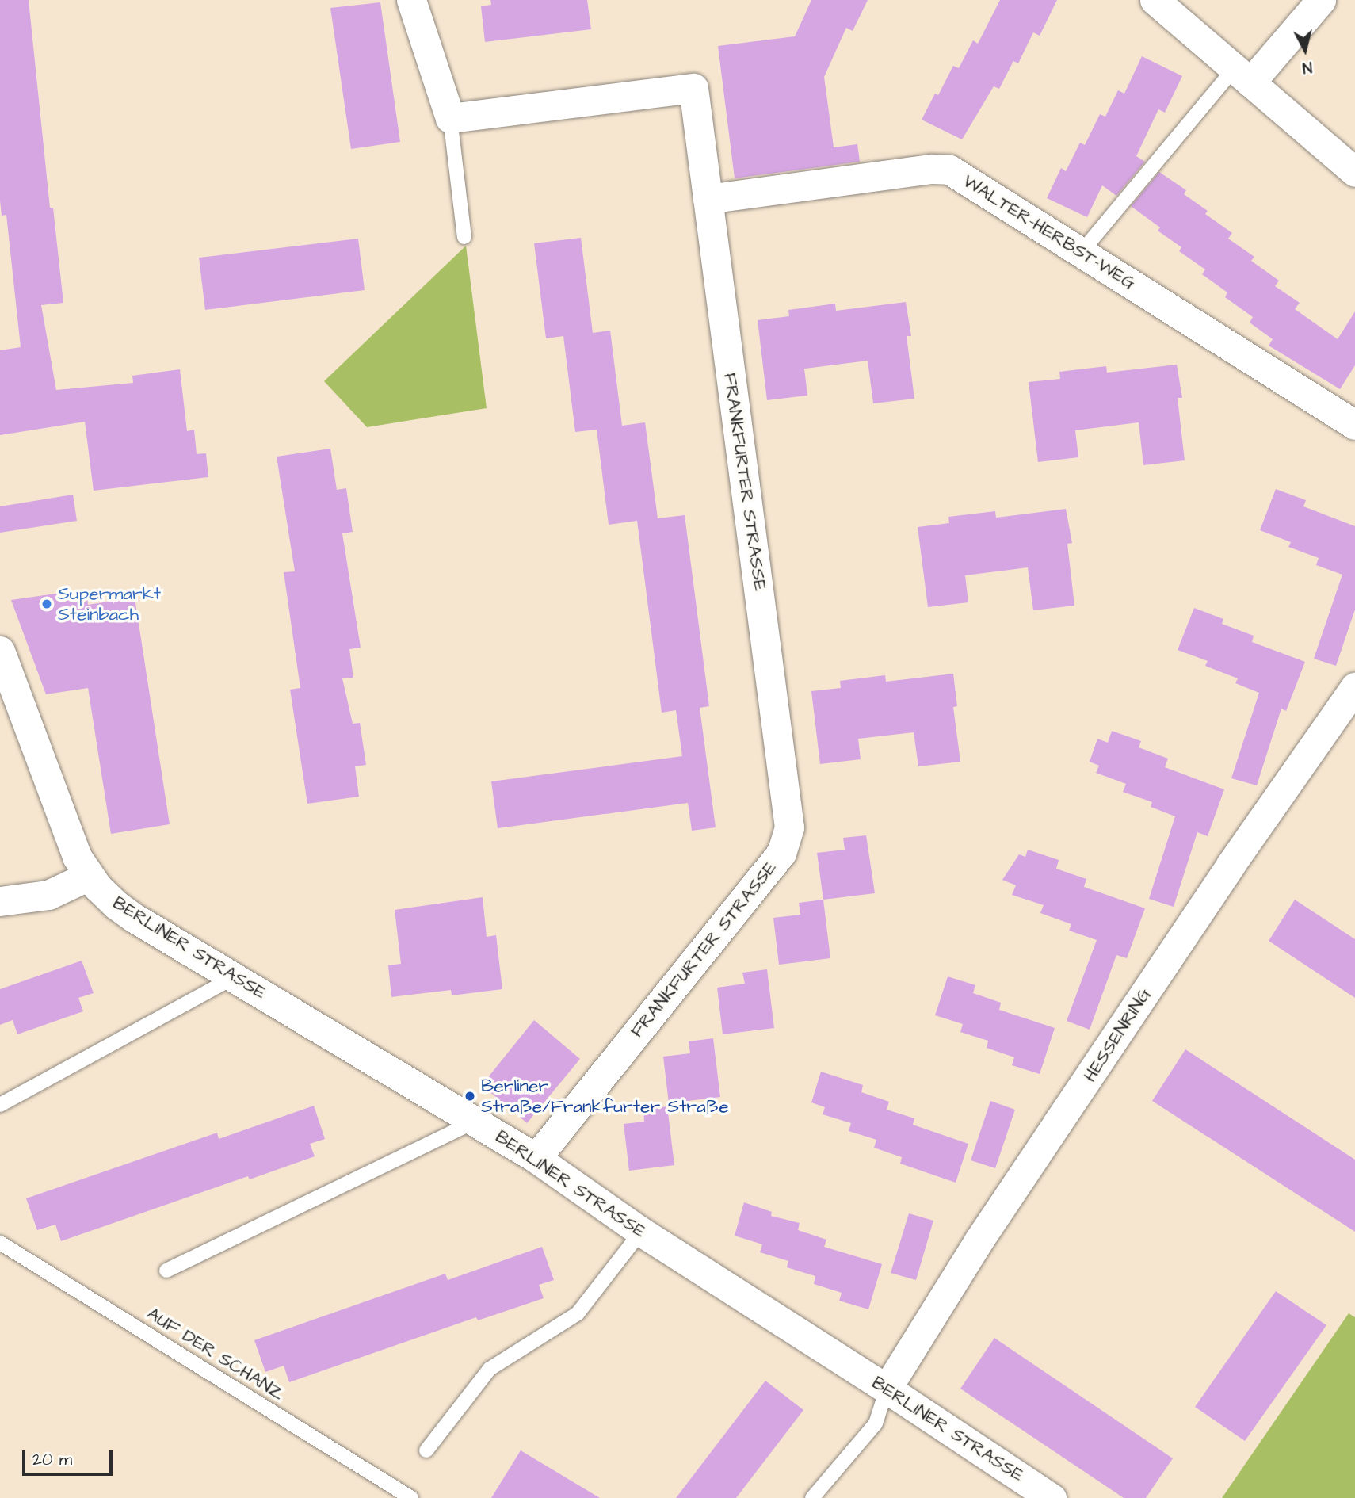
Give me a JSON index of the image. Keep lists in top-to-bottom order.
{
  "streets": {
    "street": [
      "WALTER-HERBST-WEG",
      "FRANKFURTER STRASSE",
      "BERLINER STRASSE",
      "HESSENRING"
    ],
    "lane": ["AUF DER SCHANZ"]
  },
  "crossings": [
    ["WALTER-HERBST-WEG", "FRANKFURTER STRASSE"],
    ["FRANKFURTER STRASSE", "BERLINER STRASSE"],
    ["BERLINER STRASSE", "HESSENRING"]
  ],
  "places": ["Supermarkt Steinbach", "Berliner Straße/Frankfurter Straße"],
  "scale_bar": "20 m",
  "north": "bottom"
}
